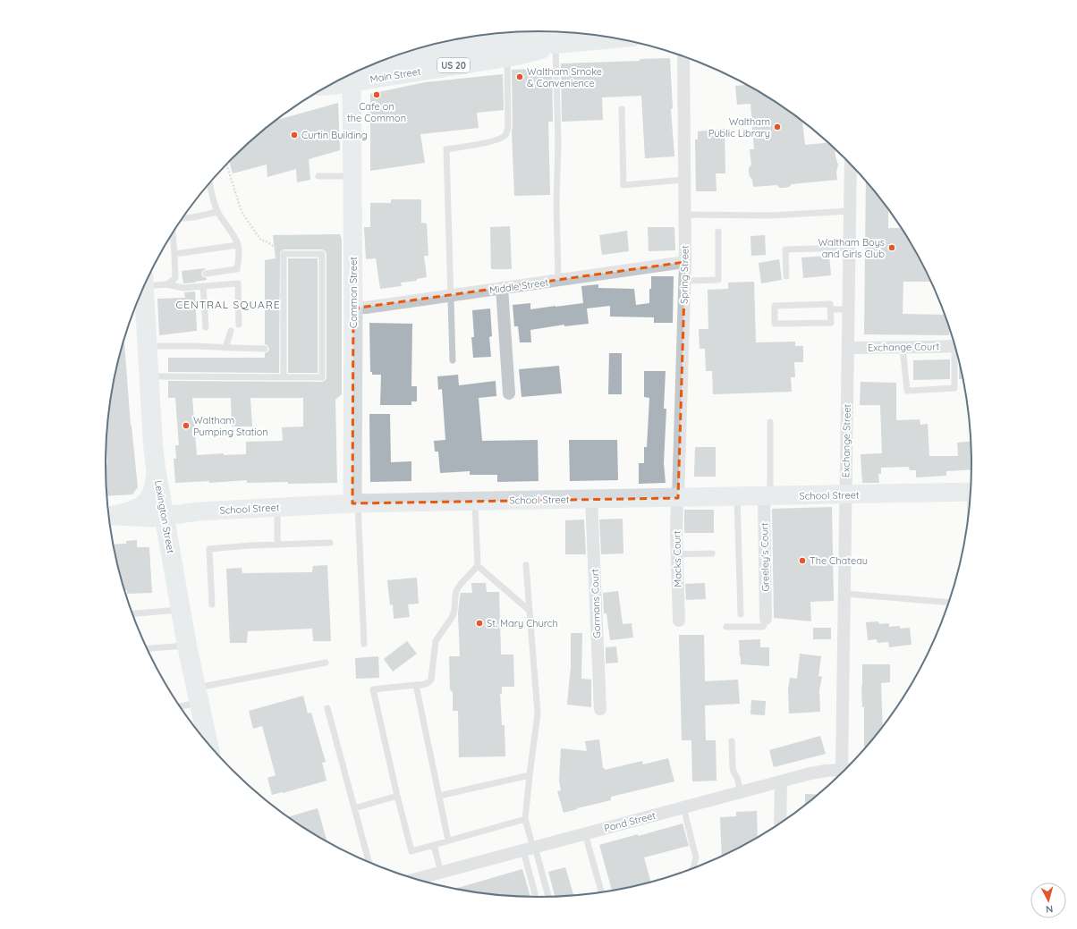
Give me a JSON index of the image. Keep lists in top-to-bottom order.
{
  "streets": {
    "main road": ["US 20", "Main Street", "Lexington Street"],
    "street": [
      "Spring Street",
      "Middle Street",
      "Common Street",
      "Exchange Court",
      "Exchange Street",
      "School Street",
      "Greeley's Court",
      "Macks Court",
      "Gormans Court",
      "Pond Street"
    ]
  },
  "crossings": [
    ["Main Street", "Common Street"],
    ["Spring Street", "Middle Street"],
    ["Spring Street", "School Street"],
    ["Spring Street", "Macks Court"],
    ["Middle Street", "Common Street"],
    ["Common Street", "School Street"],
    ["Exchange Court", "Exchange Street"],
    ["Exchange Street", "School Street"],
    ["Exchange Street", "Pond Street"],
    ["School Street", "Lexington Street"],
    ["School Street", "Greeley's Court"],
    ["School Street", "Macks Court"],
    ["School Street", "Gormans Court"]
  ],
  "districts": ["CENTRAL SQUARE"],
  "places": [
    "Waltham Smoke & Convenience",
    "Cafe on the Common",
    "Waltham Public Library",
    "Curtin Building",
    "Waltham Boys and Girls Club",
    "Waltham Pumping Station",
    "The Chateau",
    "St. Mary Church"
  ],
  "north": "bottom"
}
